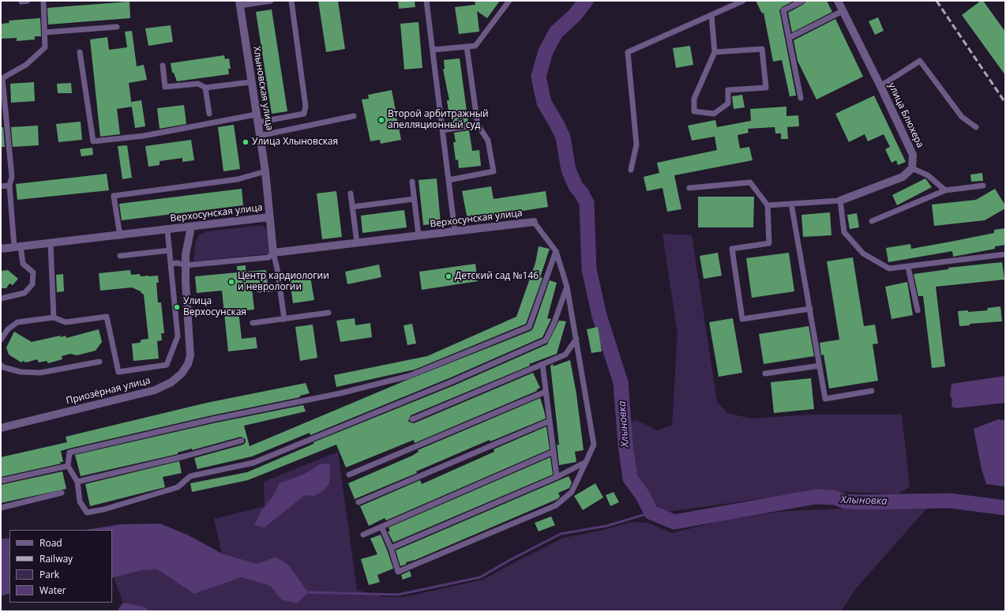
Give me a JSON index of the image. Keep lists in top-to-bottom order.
{
  "streets": {
    "street": [
      "Хлыновская улица",
      "улица Блюхера",
      "Верхосунская улица",
      "Приозёрная улица"
    ]
  },
  "crossings": [
    ["Хлыновская улица", "Верхосунская улица"],
    ["Верхосунская улица", "Приозёрная улица"]
  ],
  "water": ["Хлыновка"],
  "places": [
    "Второй арбитражный апелляционный суд",
    "Улица Хлыновская",
    "Детский сад №146",
    "Центр кардиологии и неврологии",
    "Улица Верхосунская"
  ],
  "legend": [
    "Road",
    "Railway",
    "Park",
    "Water"
  ]
}
